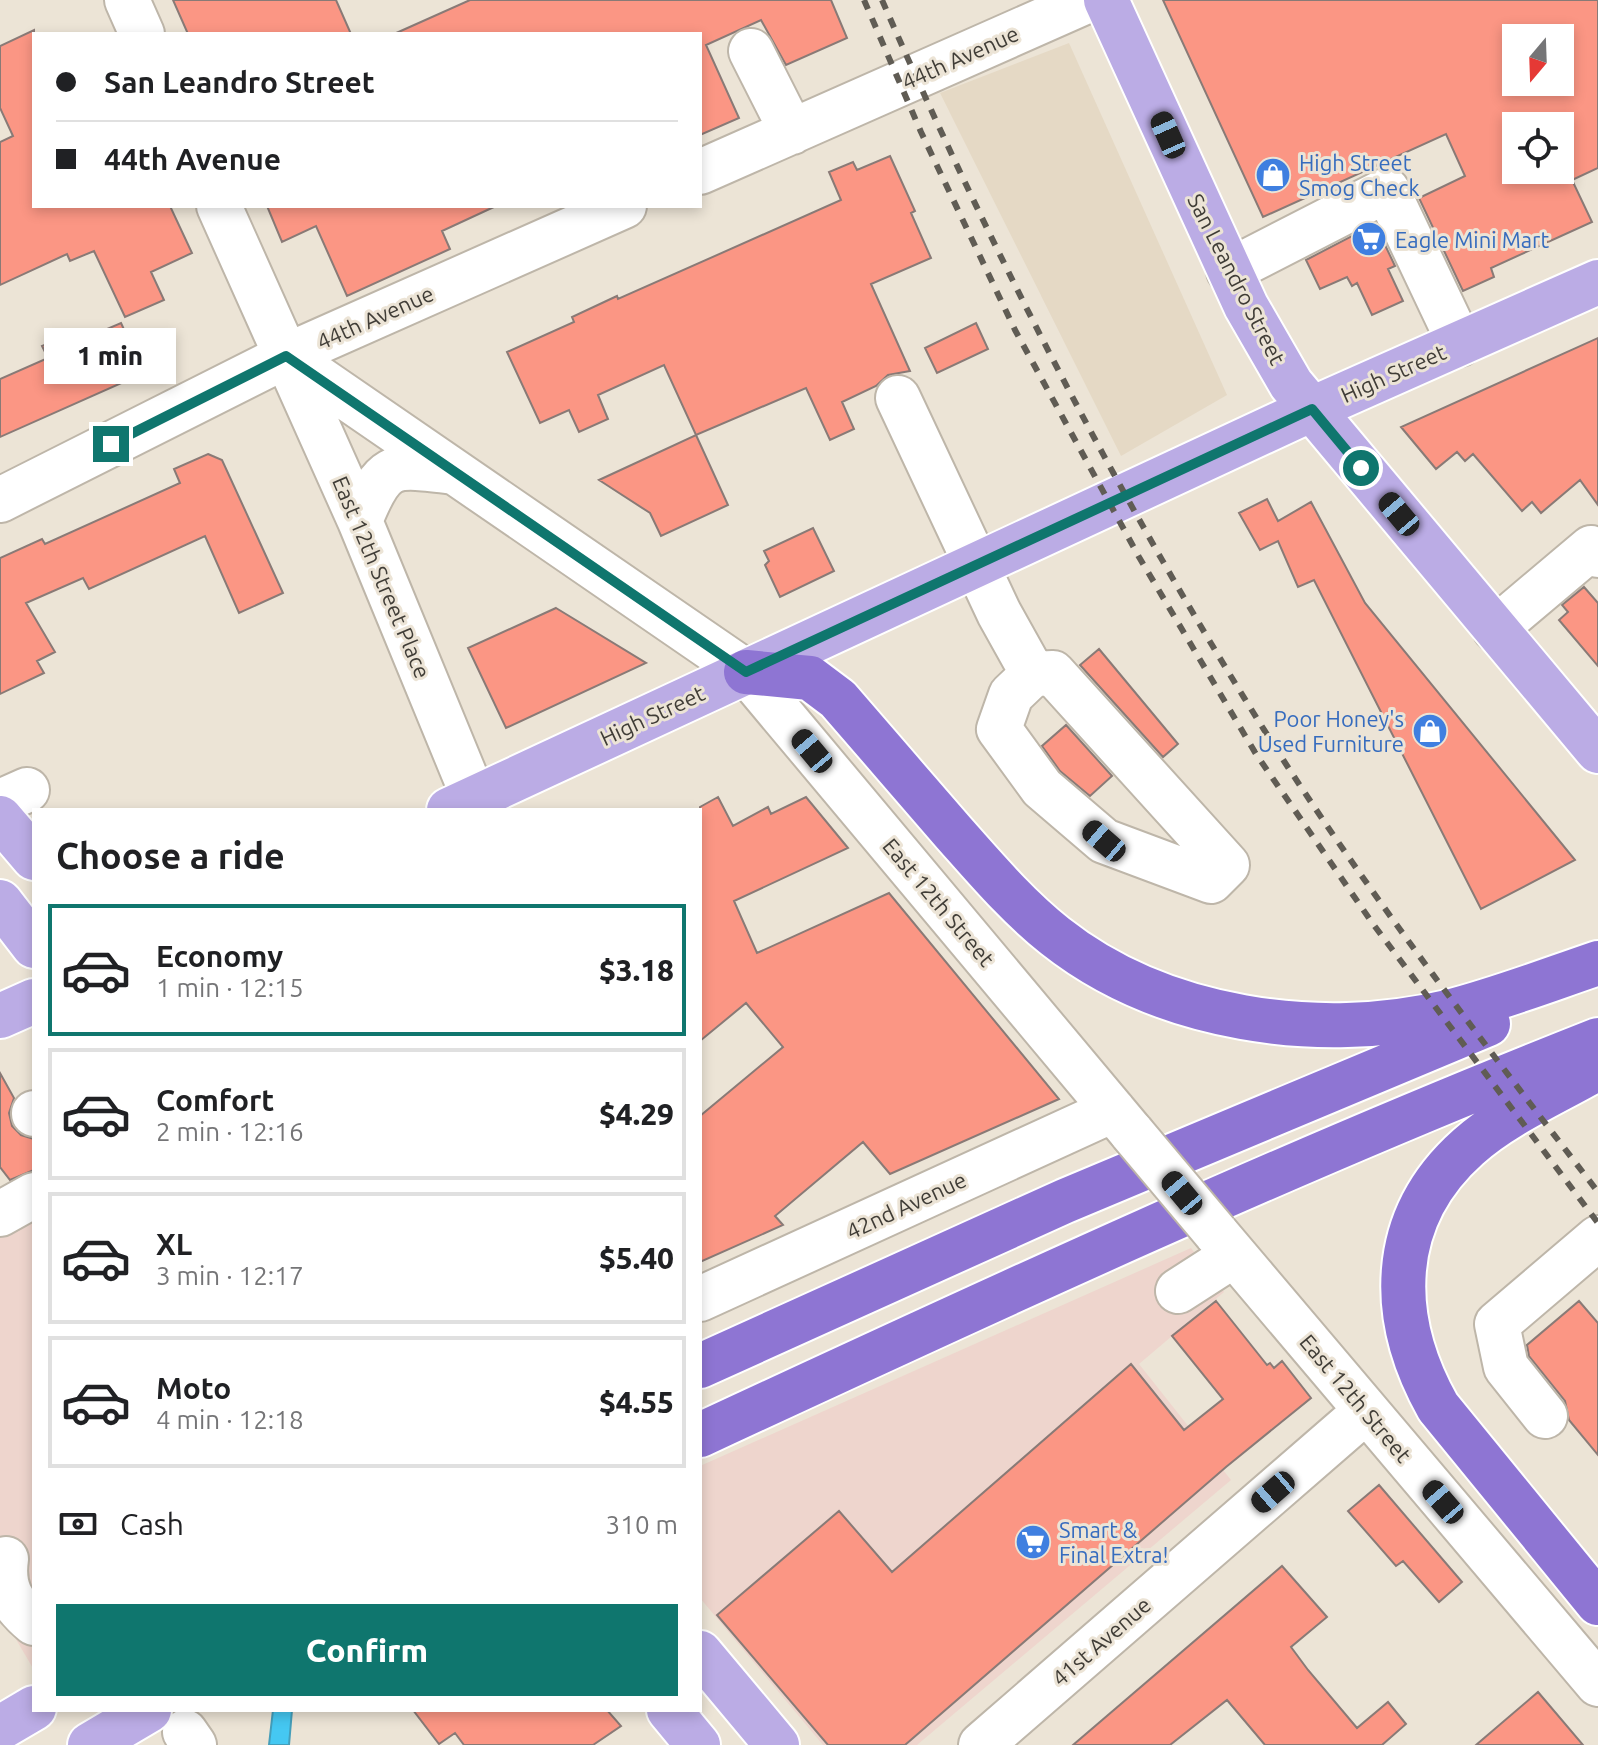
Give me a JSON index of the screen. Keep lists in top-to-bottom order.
{
  "streets": {
    "main road": ["San Leandro Street", "High Street"],
    "street": [
      "44th Avenue",
      "East 12th Street Place",
      "East 12th Street",
      "42nd Avenue",
      "41st Avenue"
    ]
  },
  "crossings": [
    ["44th Avenue", "East 12th Street Place"],
    ["44th Avenue", "East 12th Street"],
    ["San Leandro Street", "High Street"],
    ["High Street", "East 12th Street Place"],
    ["High Street", "East 12th Street"],
    ["East 12th Street Place", "East 12th Street"],
    ["East 12th Street", "42nd Avenue"],
    ["East 12th Street", "41st Avenue"]
  ],
  "places": {
    "shop": ["High Street Smog Check", "Poor Honey's Used Furniture"],
    "supermarket": ["Eagle Mini Mart", "Smart & Final Extra!"]
  },
  "north": "bottom",
  "page": {
    "banner": ["San Leandro Street", "44th Avenue"],
    "bubble": "1 min",
    "heading": "Choose a ride",
    "list": [
      {
        "name": "Economy",
        "note": "1 min · 12:15",
        "value": "$3.18"
      },
      {
        "name": "Comfort",
        "note": "2 min · 12:16",
        "value": "$4.29"
      },
      {
        "name": "XL",
        "note": "3 min · 12:17",
        "value": "$5.40"
      },
      {
        "name": "Moto",
        "note": "4 min · 12:18",
        "value": "$4.55"
      }
    ],
    "pay": ["Cash", "310 m"],
    "buttons": "Confirm"
  }
}
